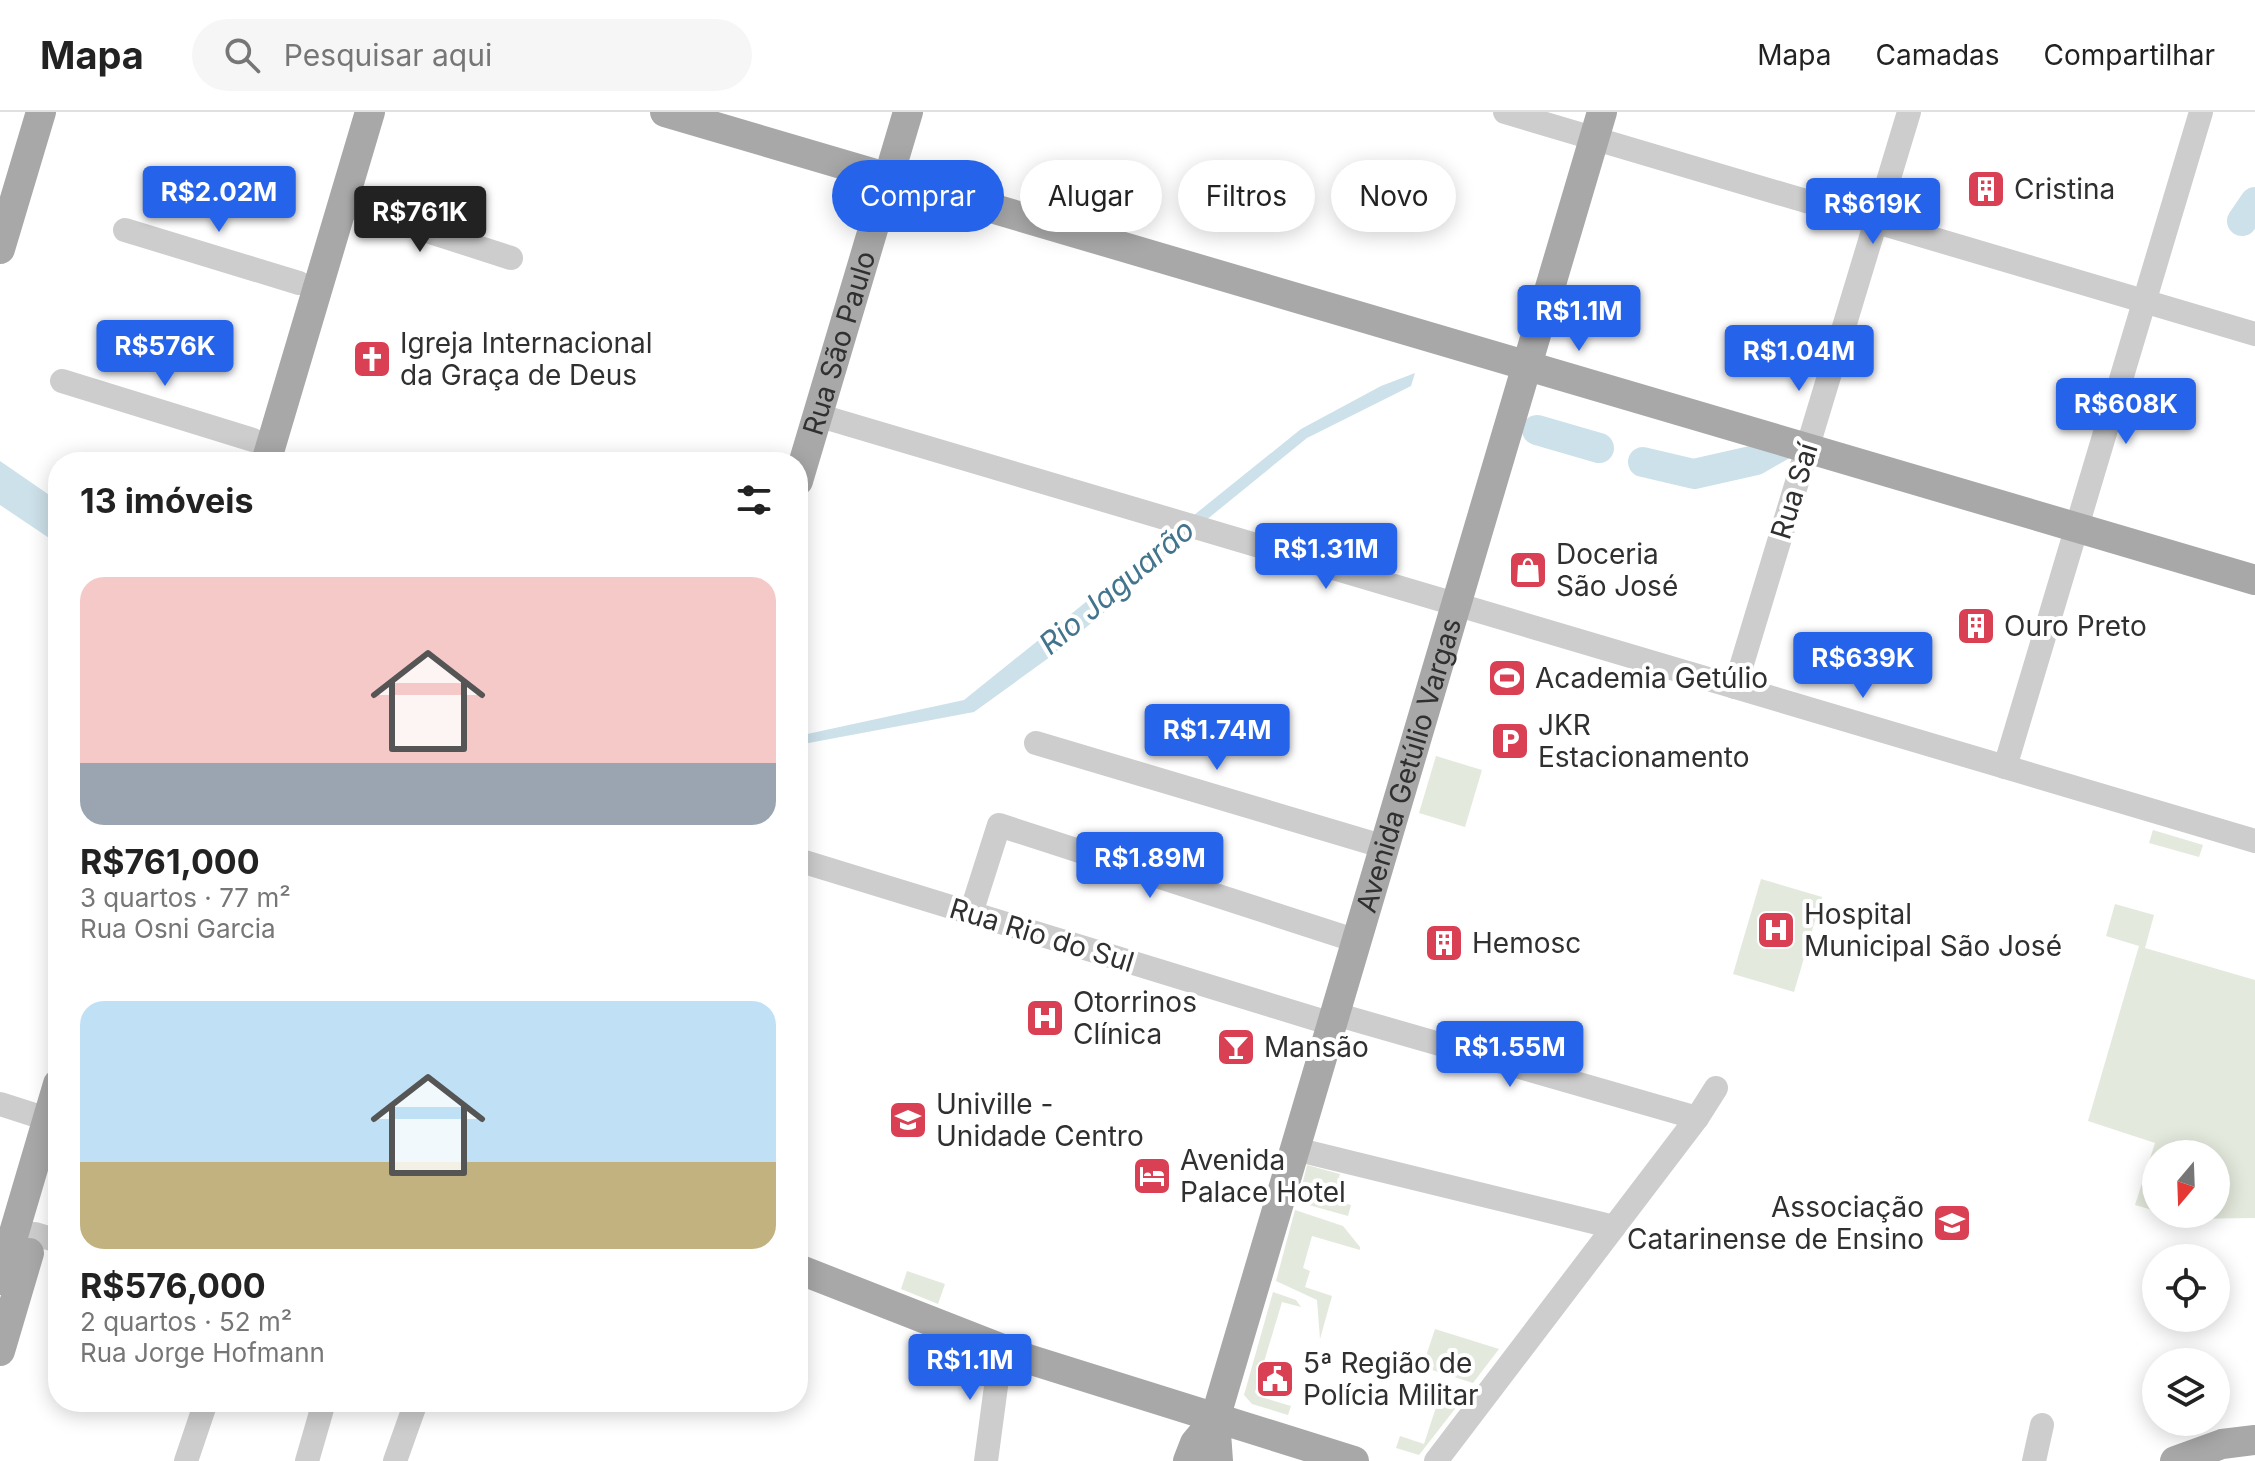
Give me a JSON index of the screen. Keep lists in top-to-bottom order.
{
  "streets": {
    "main road": ["Rua São Paulo", "Avenida Getúlio Vargas"],
    "street": ["Rua Saí", "Rua Rio do Sul"]
  },
  "crossings": [
    ["Avenida Getúlio Vargas", "Rua Rio do Sul"]
  ],
  "water": ["Rio Jaguarão"],
  "places": {
    "building": ["Cristina", "Ouro Preto", "Hemosc"],
    "church": ["Igreja Internacional da Graça de Deus"],
    "shop": ["Doceria São José"],
    "sports": ["Academia Getúlio"],
    "parking": ["JKR Estacionamento"],
    "hospital": ["Hospital Municipal São José", "Otorrinos Clínica"],
    "bar": ["Mansão"],
    "school or university": ["Univille - Unidade Centro", "Associação Catarinense de Ensino"],
    "hotel": ["Avenida Palace Hotel"],
    "public building": ["5ª Região de Polícia Militar"]
  },
  "north": "bottom",
  "page": {
    "header": "Mapa",
    "search": "Pesquisar aqui",
    "nav": ["Mapa", "Camadas", "Compartilhar"],
    "chip": [
      "Comprar",
      "Alugar",
      "Filtros",
      "Novo"
    ],
    "price": [
      "R$2.02M",
      "R$619K",
      "R$761K",
      "R$1.1M",
      "R$576K",
      "R$1.04M",
      "R$608K",
      "R$1.31M",
      "R$639K",
      "R$1.74M",
      "R$1.89M",
      "R$1.55M",
      "R$1.1M"
    ],
    "heading": "13 imóveis",
    "list": [
      {
        "name": "R$761,000",
        "note": "3 quartos · 77 m² · Rua Osni Garcia"
      },
      {
        "name": "R$576,000",
        "note": "2 quartos · 52 m² · Rua Jorge Hofmann"
      }
    ]
  }
}
